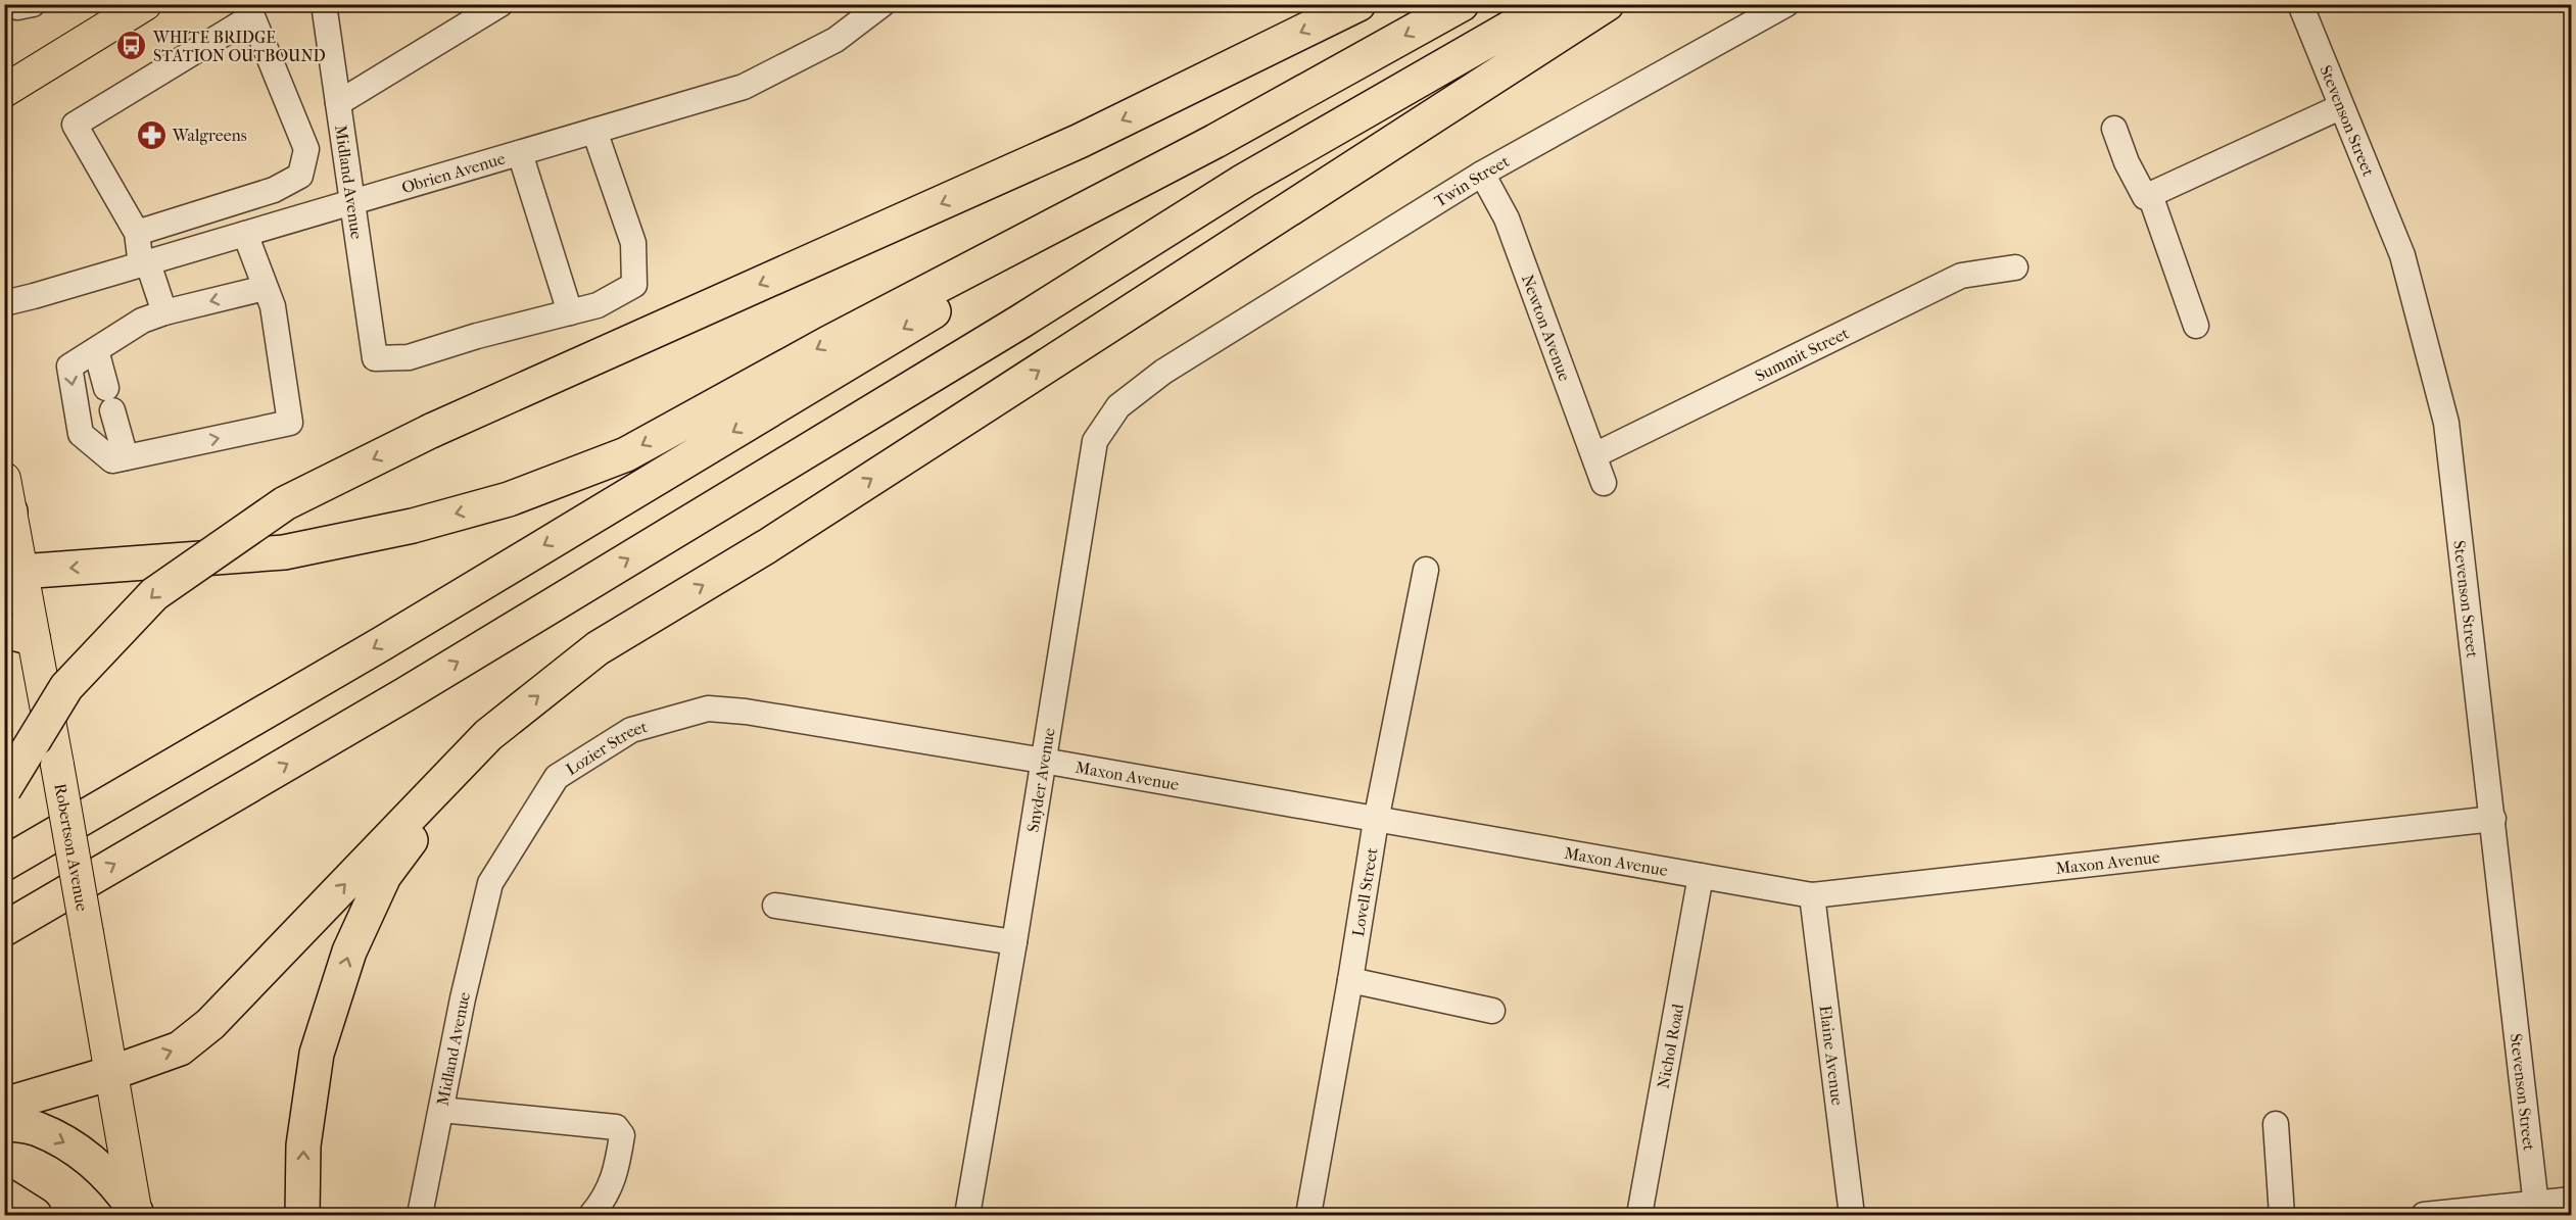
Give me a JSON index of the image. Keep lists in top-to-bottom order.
{
  "streets": {
    "main road": ["Robertson Avenue"],
    "street": [
      "Stevenson Street",
      "Obrien Avenue",
      "Twin Street",
      "Midland Avenue",
      "Newton Avenue",
      "Summit Street",
      "Lozier Street",
      "Maxon Avenue",
      "Snyder Avenue",
      "Lovell Street",
      "Nichol Road",
      "Elaine Avenue"
    ]
  },
  "crossings": [
    ["Stevenson Street", "Maxon Avenue"],
    ["Obrien Avenue", "Midland Avenue"],
    ["Twin Street", "Newton Avenue"],
    ["Twin Street", "Snyder Avenue"],
    ["Midland Avenue", "Lozier Street"],
    ["Newton Avenue", "Summit Street"],
    ["Lozier Street", "Maxon Avenue"],
    ["Maxon Avenue", "Snyder Avenue"],
    ["Maxon Avenue", "Lovell Street"],
    ["Maxon Avenue", "Nichol Road"],
    ["Maxon Avenue", "Elaine Avenue"]
  ],
  "places": {
    "bus stop": ["WHITE BRIDGE STATION OUTBOUND"],
    "pharmacy": ["Walgreens"]
  }
}
